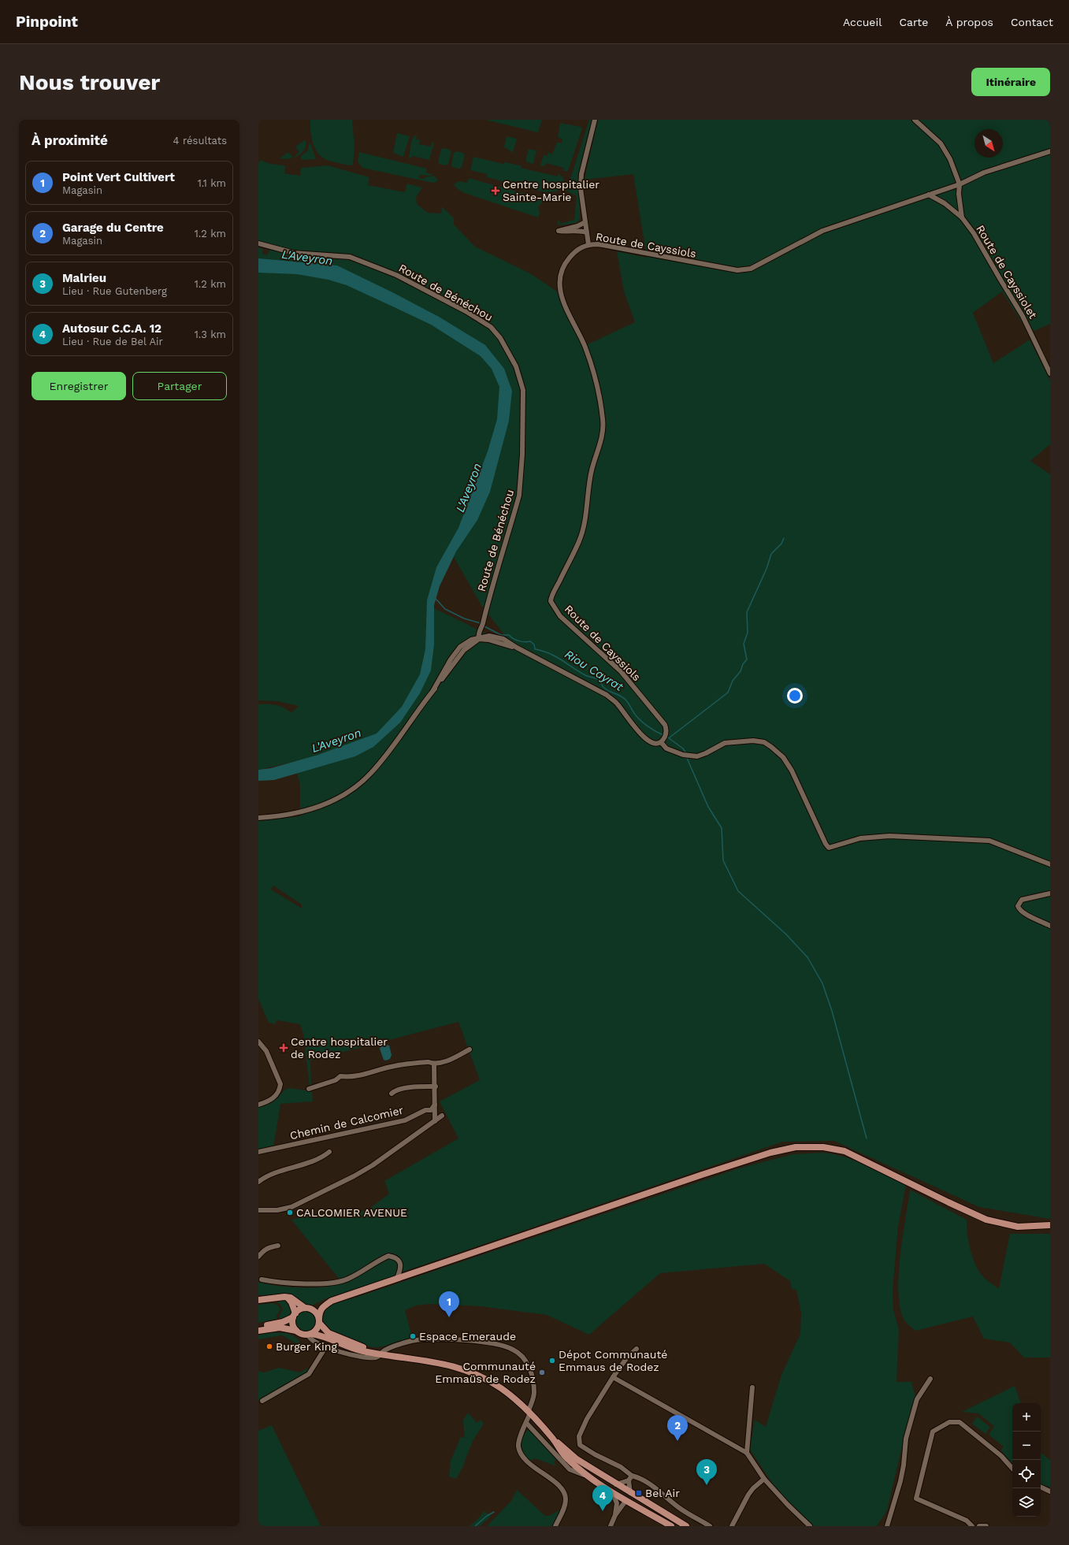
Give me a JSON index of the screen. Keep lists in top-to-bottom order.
{
  "streets": {
    "street": [
      "Route de Cayssiols",
      "Route de Cayssiolet",
      "Route de Bénéchou",
      "Chemin de Calcomier"
    ]
  },
  "crossings": [
    ["Route de Cayssiols", "Route de Cayssiolet"]
  ],
  "water": ["L'Aveyron", "Riou Cayrat"],
  "places": {
    "health": ["Centre hospitalier Sainte-Marie", "Centre hospitalier de Rodez"],
    "other": [
      "CALCOMIER AVENUE",
      "Espace Emeraude",
      "Burger King",
      "Dépot Communauté Emmaus de Rodez",
      "Communauté Emmaüs de Rodez"
    ],
    "transit": ["Bel Air"]
  },
  "north": "bottom right",
  "page": {
    "header": "Pinpoint",
    "nav": [
      "Accueil",
      "Carte",
      "À propos",
      "Contact"
    ],
    "buttons": [
      "Itinéraire",
      ["Enregistrer", "Partager"]
    ],
    "title": "Nous trouver",
    "heading": ["À proximité", "4 résultats"],
    "list": [
      {
        "mark": "1",
        "name": "Point Vert Cultivert",
        "note": "Magasin",
        "value": "1.1 km"
      },
      {
        "mark": "2",
        "name": "Garage du Centre",
        "note": "Magasin",
        "value": "1.2 km"
      },
      {
        "mark": "3",
        "name": "Malrieu",
        "note": "Lieu · Rue Gutenberg",
        "value": "1.2 km"
      },
      {
        "mark": "4",
        "name": "Autosur C.C.A. 12",
        "note": "Lieu · Rue de Bel Air",
        "value": "1.3 km"
      }
    ],
    "pins": [
      "1",
      "2",
      "3",
      "4"
    ],
    "map_buttons": ["+", "−"]
  }
}
